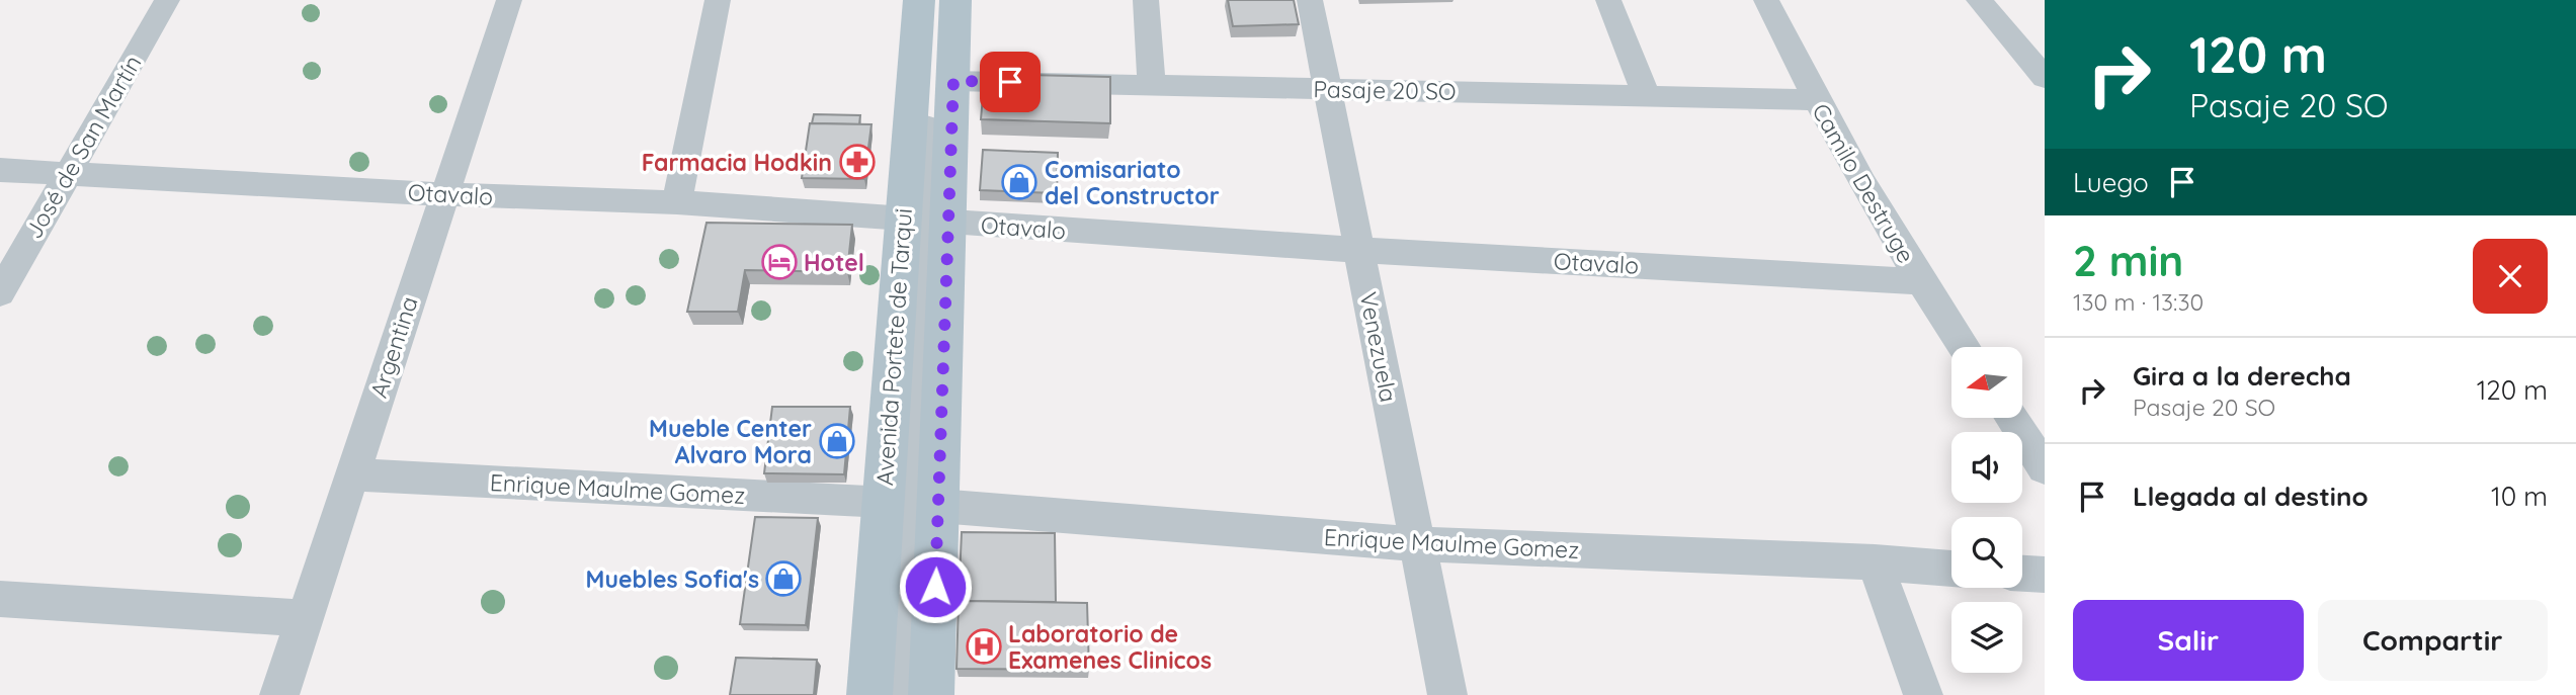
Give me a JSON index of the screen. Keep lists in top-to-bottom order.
{
  "streets": {
    "main road": ["Avenida Portete de Tarqui"],
    "street": [
      "Pasaje 20 SO",
      "José de San Martín",
      "Camilo Destruge",
      "Otavalo",
      "Argentina",
      "Venezuela",
      "Enrique Maulme Gomez"
    ]
  },
  "crossings": [
    ["Pasaje 20 SO", "Camilo Destruge"],
    ["Pasaje 20 SO", "Avenida Portete de Tarqui"],
    ["Pasaje 20 SO", "Venezuela"],
    ["José de San Martín", "Otavalo"],
    ["Camilo Destruge", "Otavalo"],
    ["Otavalo", "Argentina"],
    ["Otavalo", "Avenida Portete de Tarqui"],
    ["Otavalo", "Venezuela"],
    ["Argentina", "Enrique Maulme Gomez"],
    ["Avenida Portete de Tarqui", "Enrique Maulme Gomez"],
    ["Venezuela", "Enrique Maulme Gomez"]
  ],
  "places": {
    "pharmacy": ["Farmacia Hodkin"],
    "shop": ["Comisariato del Constructor", "Mueble Center Alvaro Mora", "Muebles Sofia's"],
    "hotel": ["Hotel"],
    "hospital": ["Laboratorio de Examenes Clinicos"]
  },
  "north": "left",
  "page": {
    "turn": ["120 m", "Pasaje 20 SO"],
    "then": "Luego",
    "heading": ["2 min", "130 m · 13:30"],
    "list": [
      {
        "name": "Gira a la derecha",
        "note": "Pasaje 20 SO",
        "value": "120 m"
      },
      {
        "name": "Llegada al destino",
        "value": "10 m"
      }
    ],
    "buttons": ["Salir", "Compartir"]
  }
}
